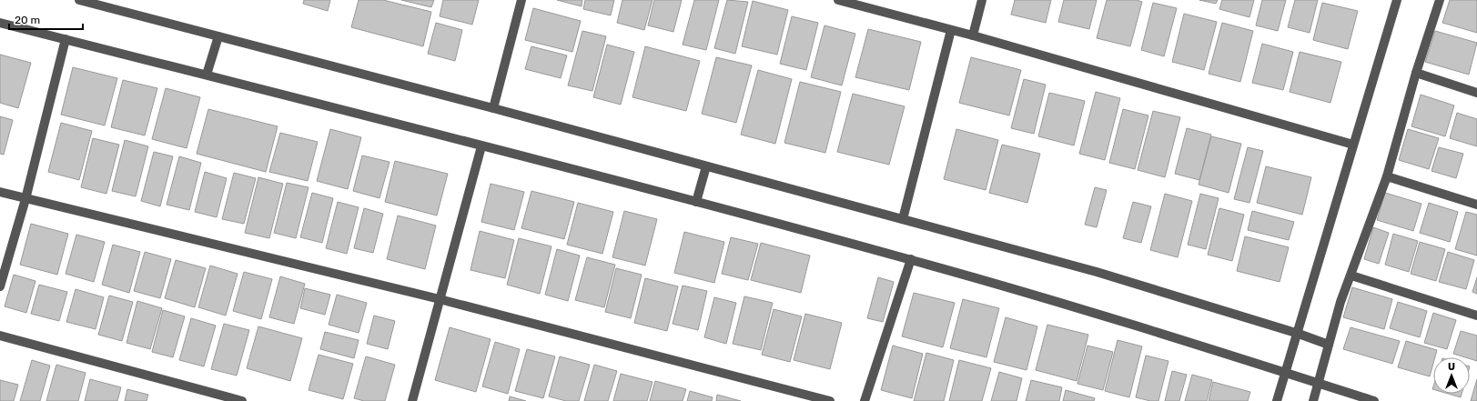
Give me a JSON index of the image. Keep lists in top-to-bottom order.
{
  "scale_bar": "20 m",
  "north": "top"
}
